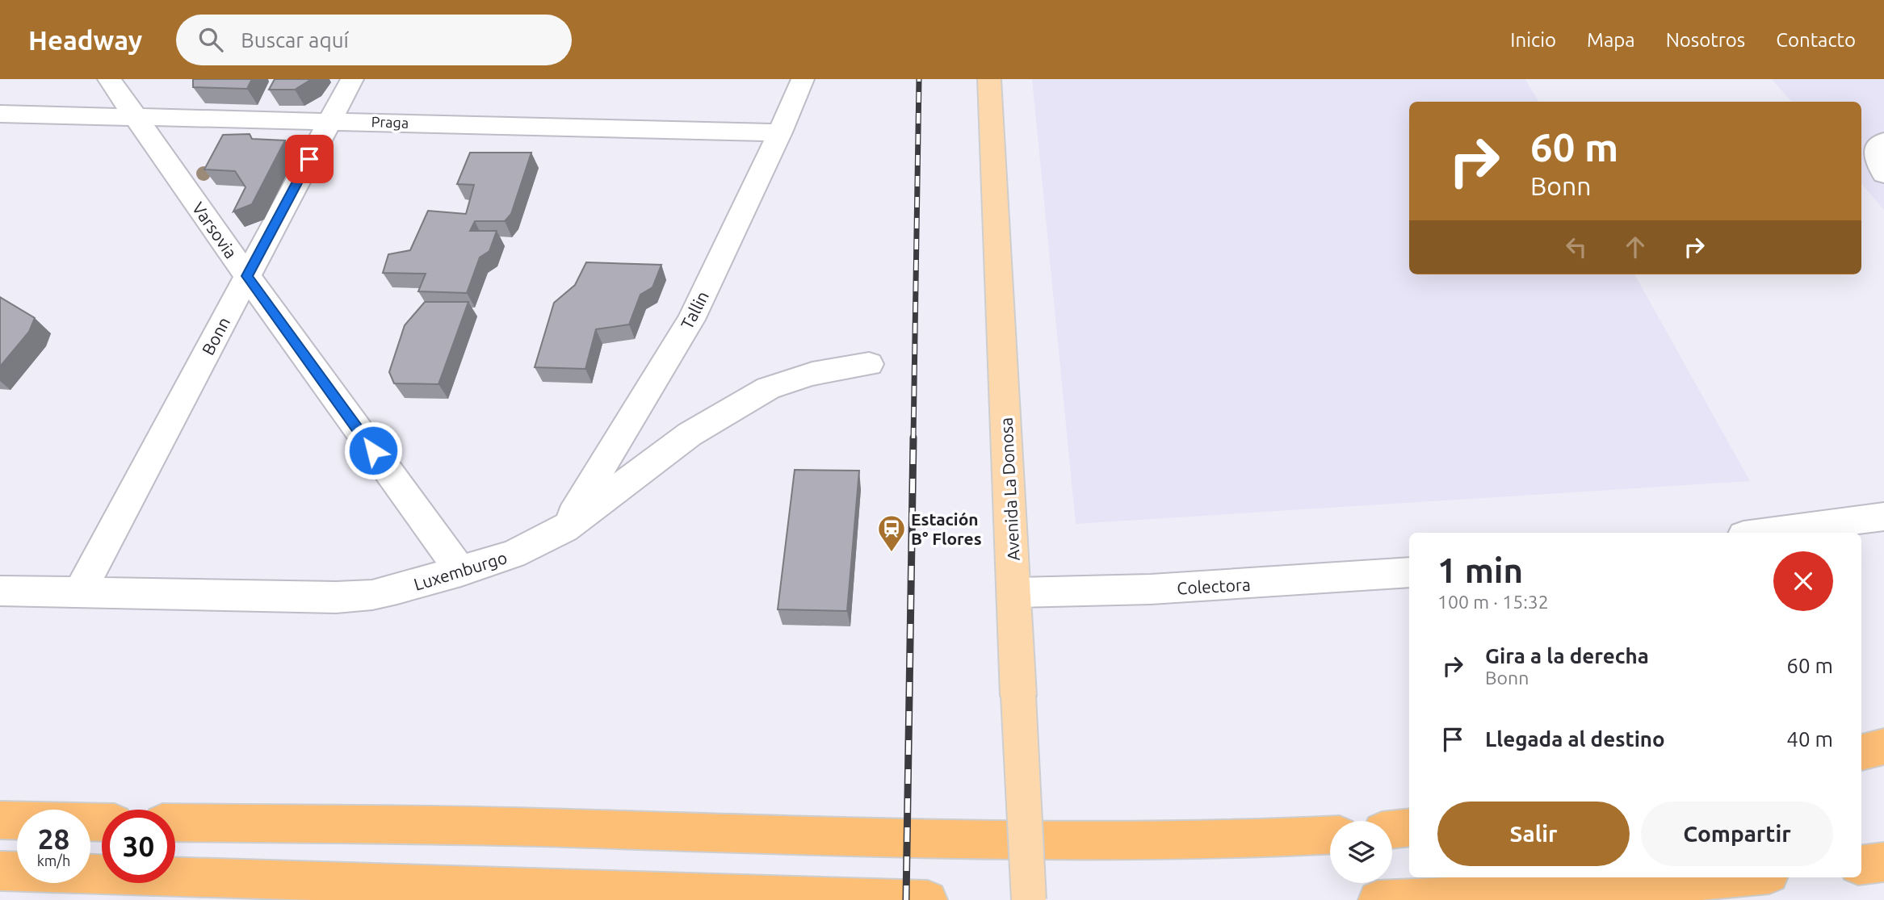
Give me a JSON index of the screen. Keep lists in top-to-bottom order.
{
  "streets": {
    "main road": ["Avenida La Donosa"],
    "street": [
      "Praga",
      "Varsovia",
      "Tallin",
      "Bonn",
      "Luxemburgo",
      "Colectora"
    ]
  },
  "crossings": [
    ["Praga", "Varsovia"],
    ["Praga", "Tallin"],
    ["Praga", "Bonn"],
    ["Varsovia", "Bonn"],
    ["Varsovia", "Luxemburgo"],
    ["Tallin", "Luxemburgo"],
    ["Bonn", "Luxemburgo"],
    ["Avenida La Donosa", "Colectora"]
  ],
  "places": {
    "station": ["Estación B° Flores"]
  },
  "page": {
    "header": "Headway",
    "search": "Buscar aquí",
    "nav": [
      "Inicio",
      "Mapa",
      "Nosotros",
      "Contacto"
    ],
    "turn": ["60 m", "Bonn"],
    "heading": ["1 min", "100 m · 15:32"],
    "list": [
      {
        "name": "Gira a la derecha",
        "note": "Bonn",
        "value": "60 m"
      },
      {
        "name": "Llegada al destino",
        "value": "40 m"
      }
    ],
    "buttons": ["Salir", "Compartir"],
    "speed": "28 km/h",
    "limit": "30"
  }
}
